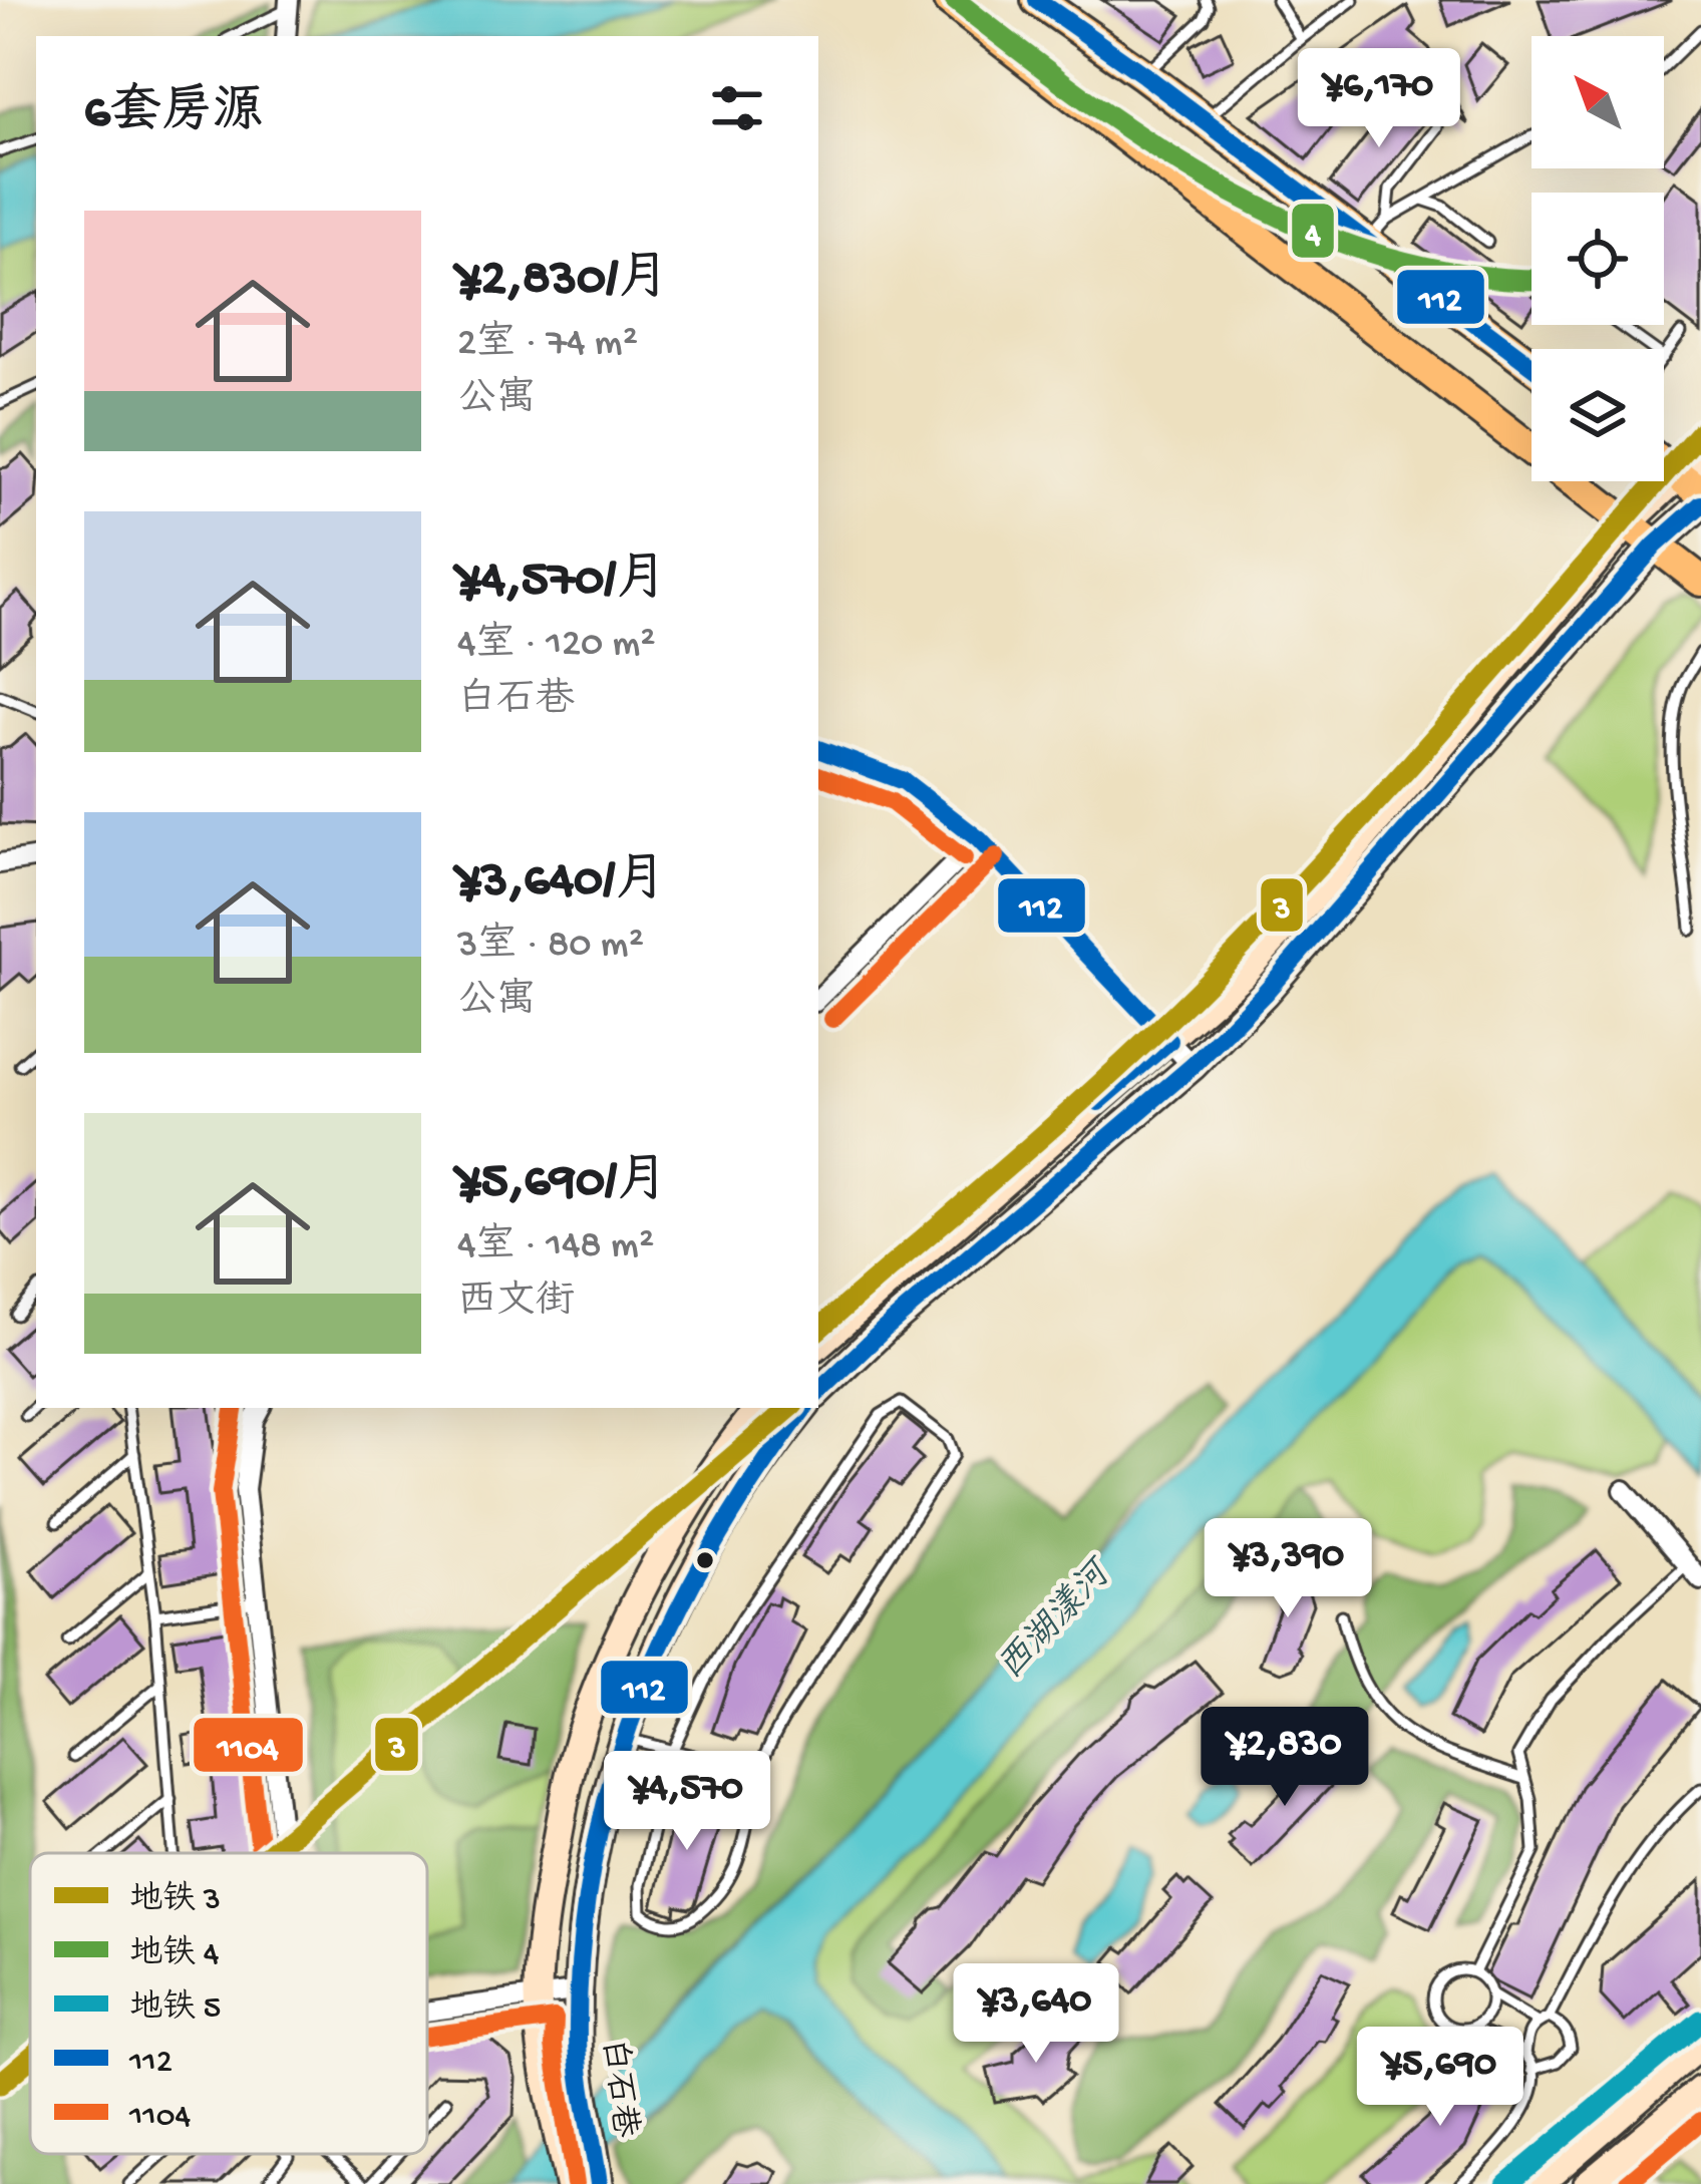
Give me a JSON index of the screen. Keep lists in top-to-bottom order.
{
  "streets": {
    "main road": ["白石巷"]
  },
  "water": ["西湖漾河"],
  "lines": [
    "metro line 4",
    "transit line 112",
    "metro line 3",
    "transit line 1104",
    "metro line 5"
  ],
  "legend": [
    "地铁 3",
    "地铁 4",
    "地铁 5",
    "112",
    "1104"
  ],
  "north": "top left",
  "page": {
    "heading": "6套房源",
    "price": [
      "¥6,170",
      "¥3,390",
      "¥2,830",
      "¥4,570",
      "¥3,640",
      "¥5,690"
    ],
    "list": [
      {
        "name": "¥2,830/月",
        "note": "2室 · 74 m² · 公寓"
      },
      {
        "name": "¥4,570/月",
        "note": "4室 · 120 m² · 白石巷"
      },
      {
        "name": "¥3,640/月",
        "note": "3室 · 80 m² · 公寓"
      },
      {
        "name": "¥5,690/月",
        "note": "4室 · 148 m² · 西文街"
      }
    ]
  }
}
